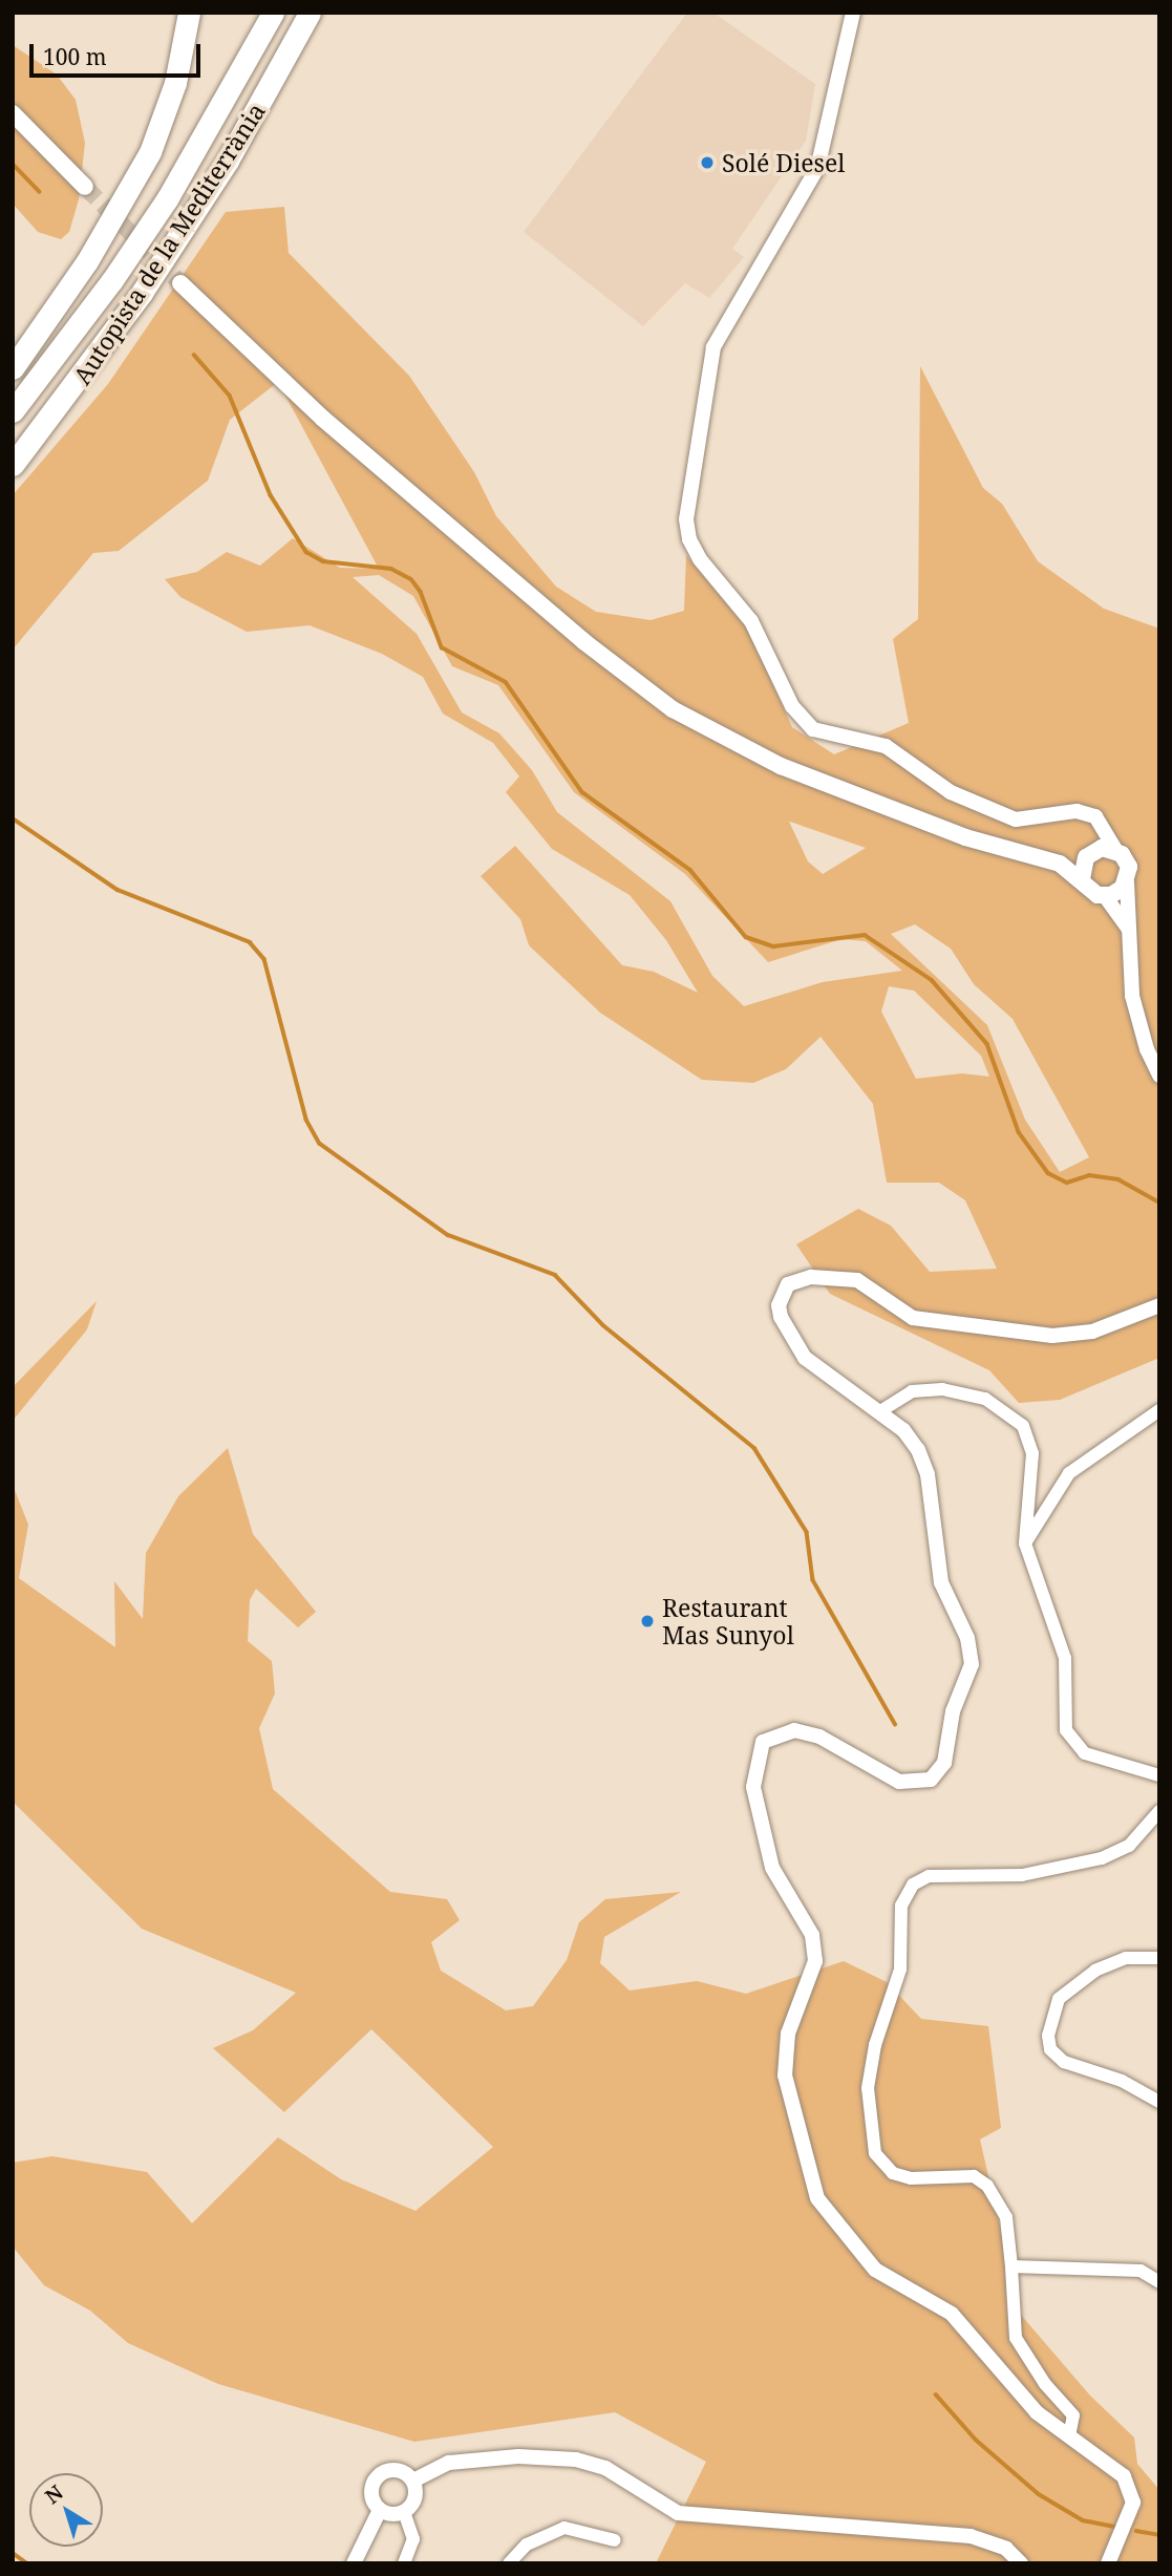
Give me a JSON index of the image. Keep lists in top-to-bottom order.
{
  "streets": {
    "highway": ["Autopista de la Mediterrània"]
  },
  "places": ["Solé Diesel", "Restaurant Mas Sunyol"],
  "scale_bar": "100 m",
  "north": "top left"
}
